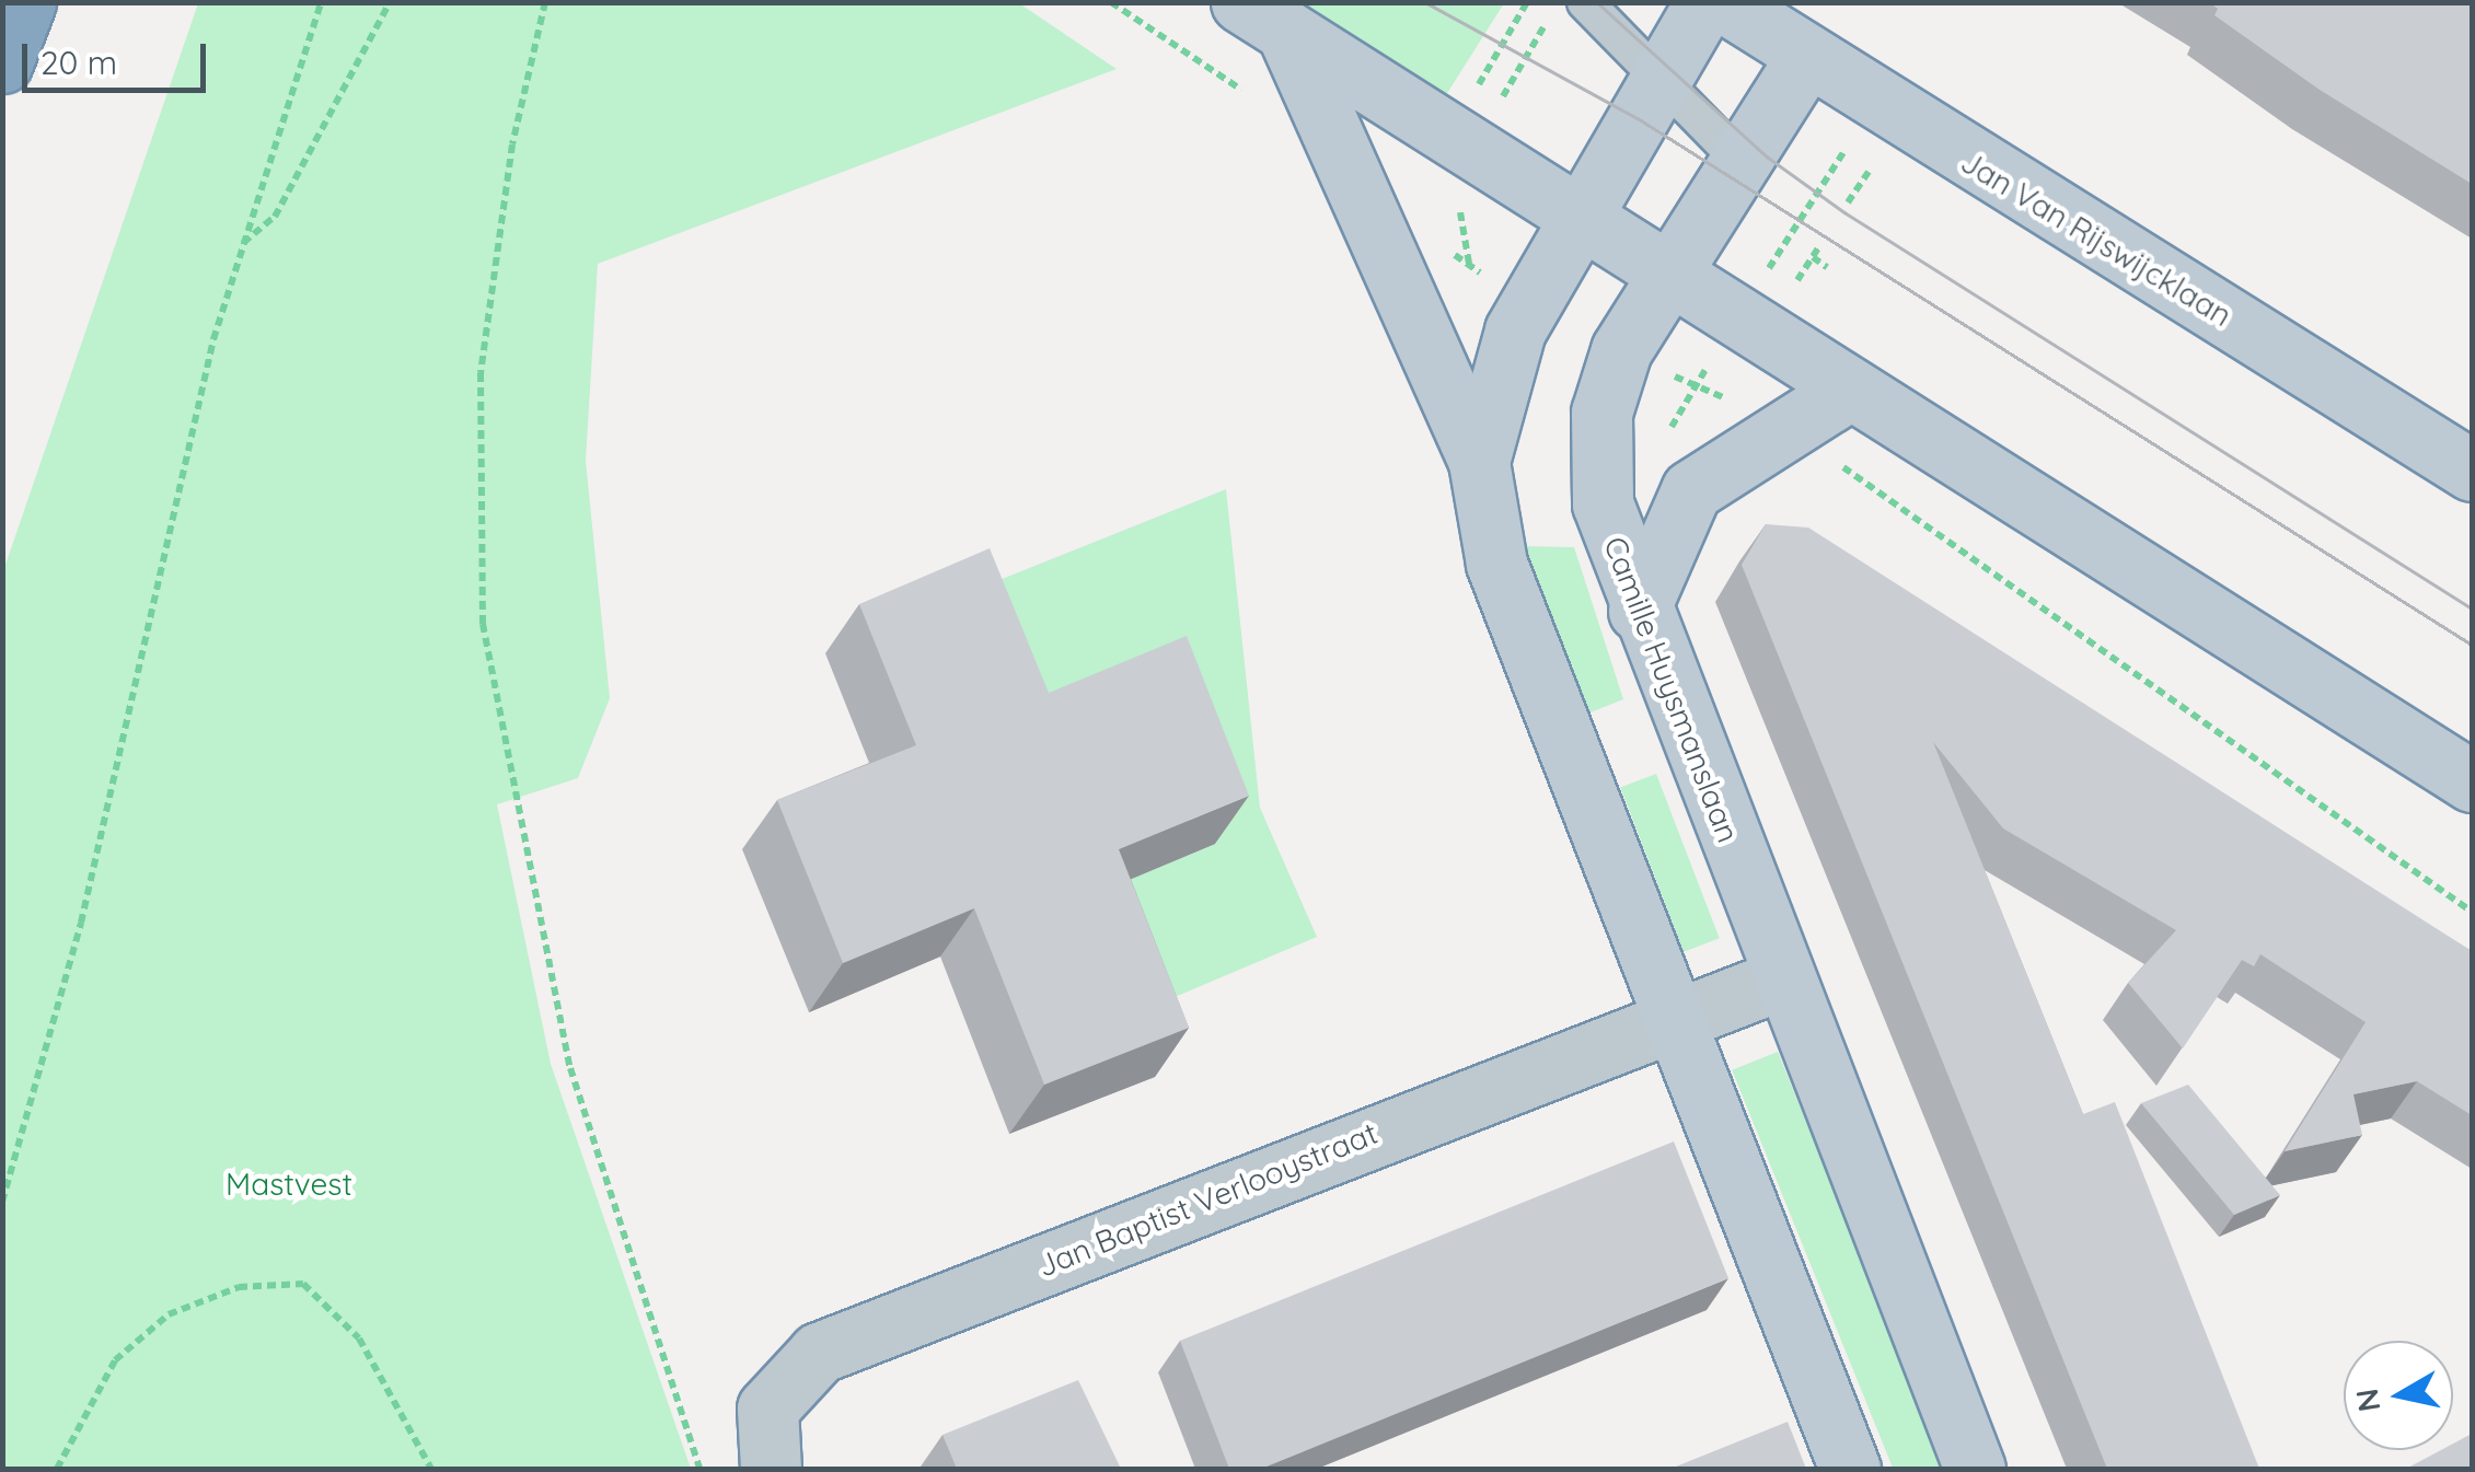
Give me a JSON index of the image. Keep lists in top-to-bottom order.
{
  "streets": {
    "street": ["Jan Van Rijswijcklaan", "Camille Huysmanslaan", "Jan Baptist Verlooystraat"]
  },
  "crossings": [
    ["Jan Van Rijswijcklaan", "Camille Huysmanslaan"]
  ],
  "parks": ["Mastvest"],
  "scale_bar": "20 m",
  "north": "left"
}
